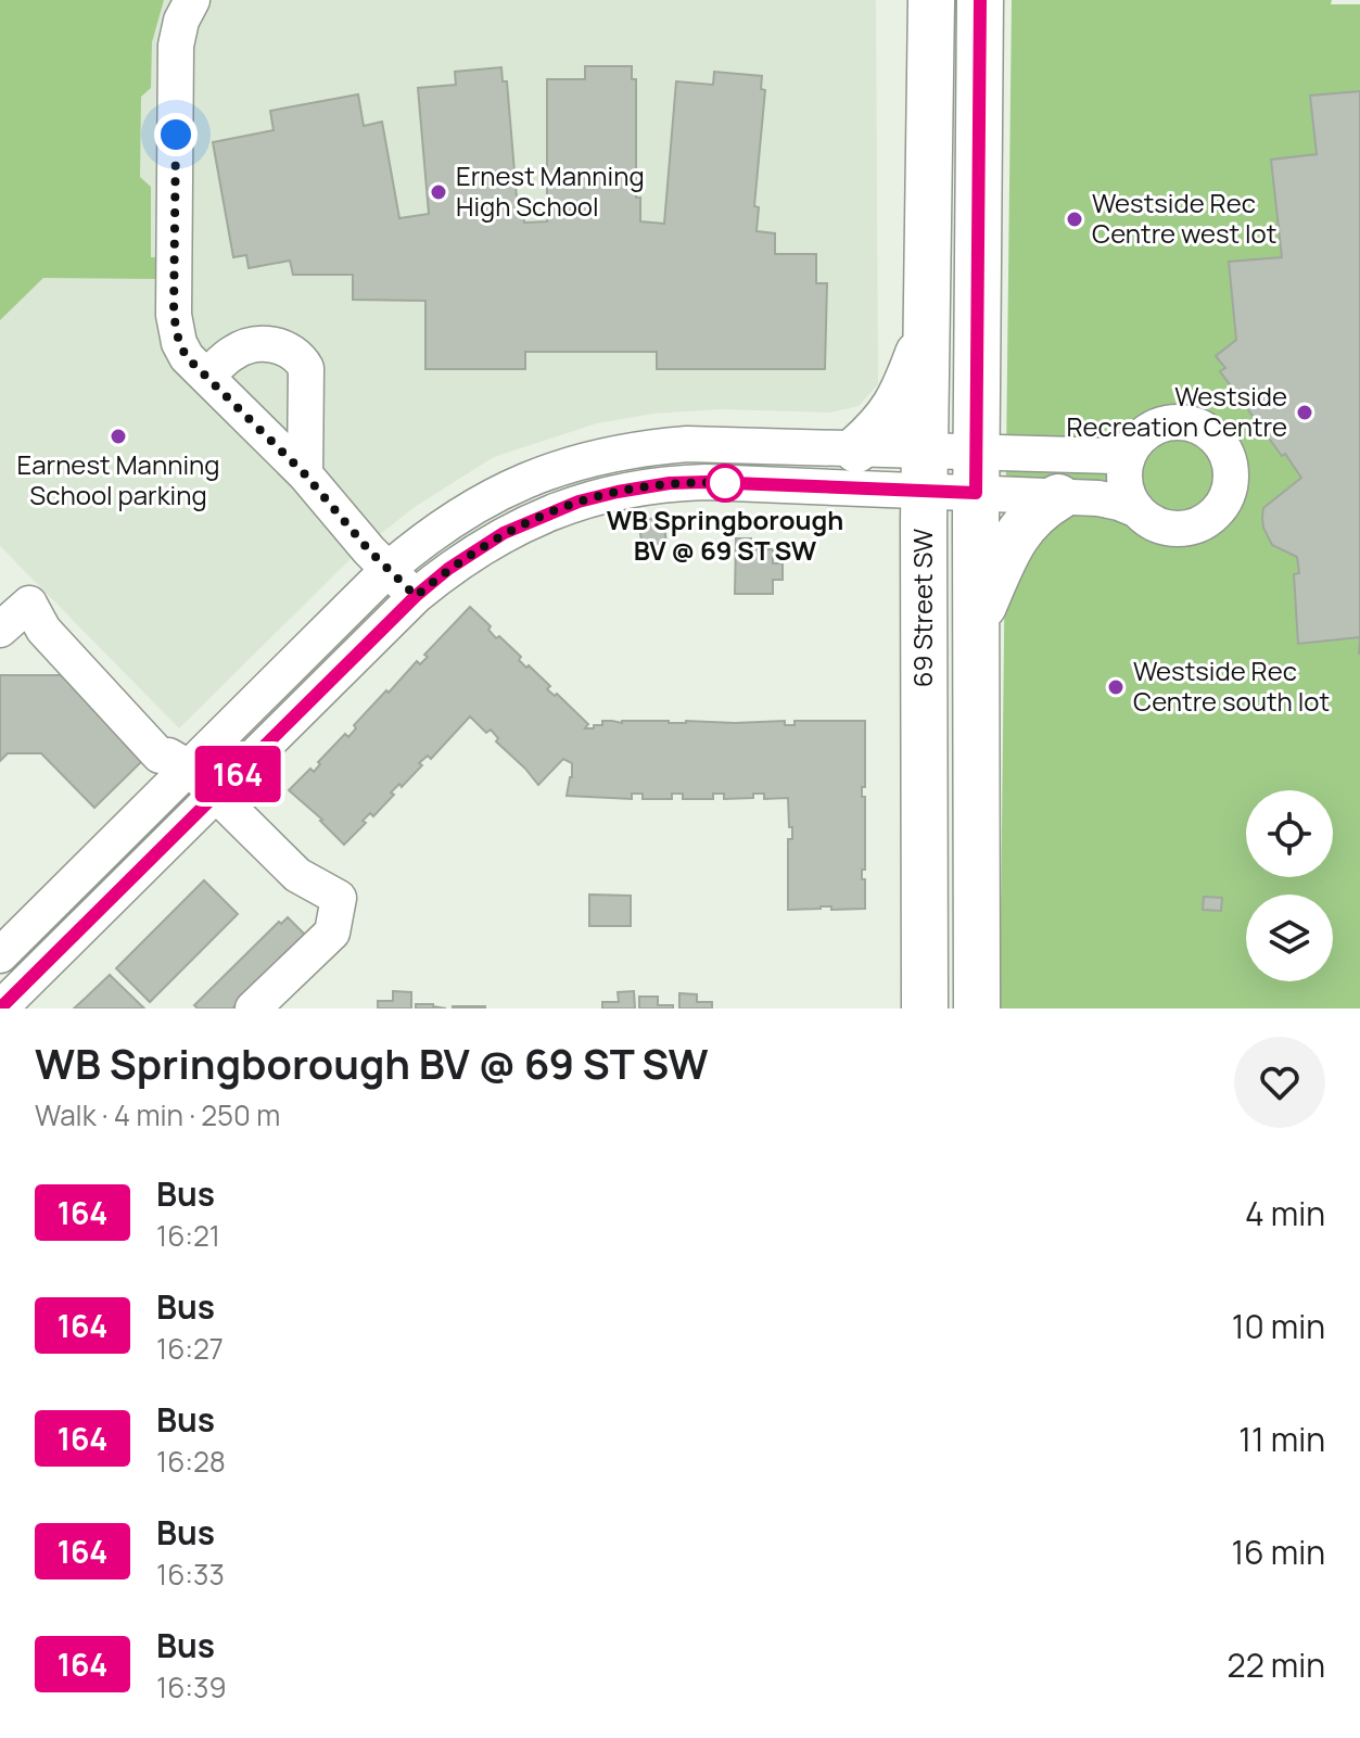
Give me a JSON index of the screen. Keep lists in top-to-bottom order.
{
  "streets": {
    "main road": ["69 Street SW"]
  },
  "places": [
    "Ernest Manning High School",
    "Westside Rec Centre west lot",
    "Westside Recreation Centre",
    "Earnest Manning School parking",
    "WB Springborough BV @ 69 ST SW",
    "Westside Rec Centre south lot"
  ],
  "lines": ["bus line 164"],
  "page": {
    "on_map": "164",
    "heading": ["WB Springborough BV @ 69 ST SW", "Walk · 4 min · 250 m"],
    "list": [
      {
        "mark": "164",
        "name": "Bus",
        "note": "16:21",
        "value": "4 min"
      },
      {
        "mark": "164",
        "name": "Bus",
        "note": "16:27",
        "value": "10 min"
      },
      {
        "mark": "164",
        "name": "Bus",
        "note": "16:28",
        "value": "11 min"
      },
      {
        "mark": "164",
        "name": "Bus",
        "note": "16:33",
        "value": "16 min"
      },
      {
        "mark": "164",
        "name": "Bus",
        "note": "16:39",
        "value": "22 min"
      }
    ]
  }
}
